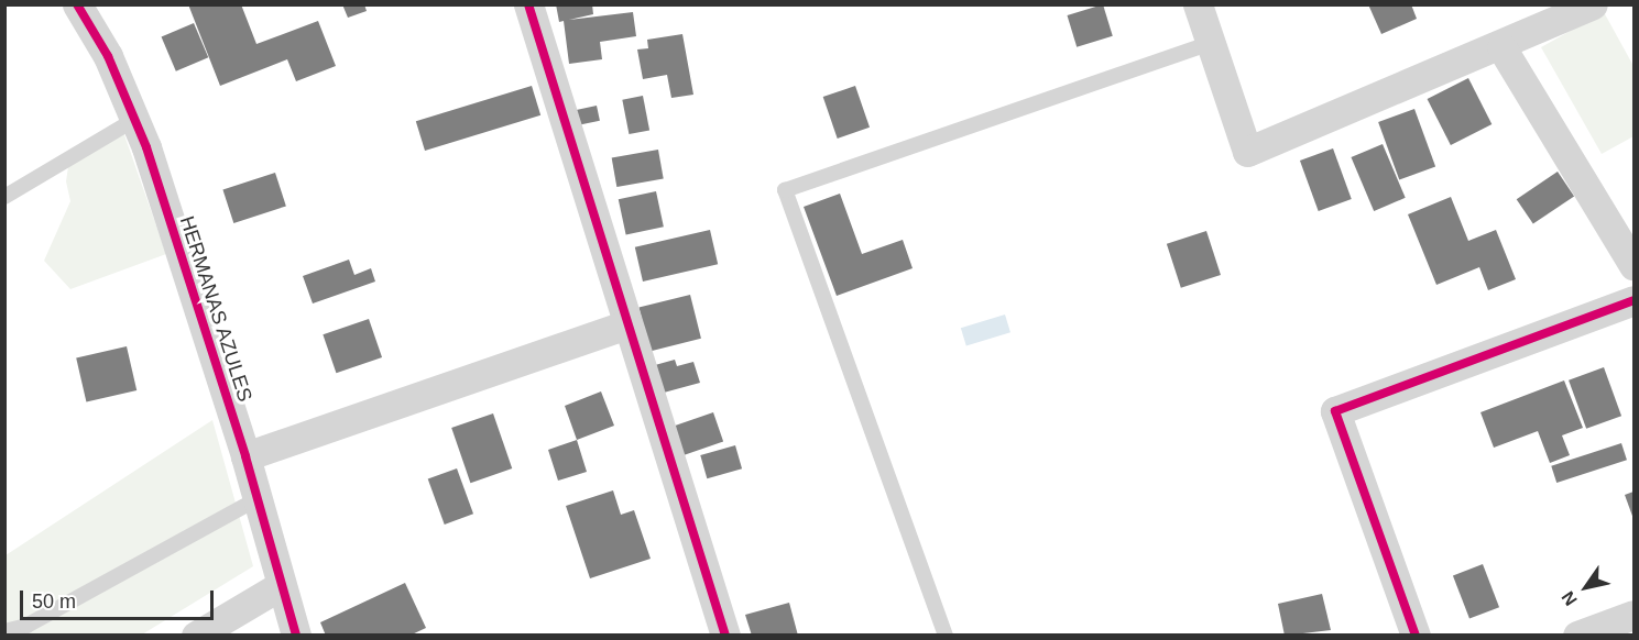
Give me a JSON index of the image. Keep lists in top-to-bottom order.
{
  "streets": {
    "street": ["HERMANAS AZULES"]
  },
  "scale_bar": "50 m",
  "north": "bottom left"
}
